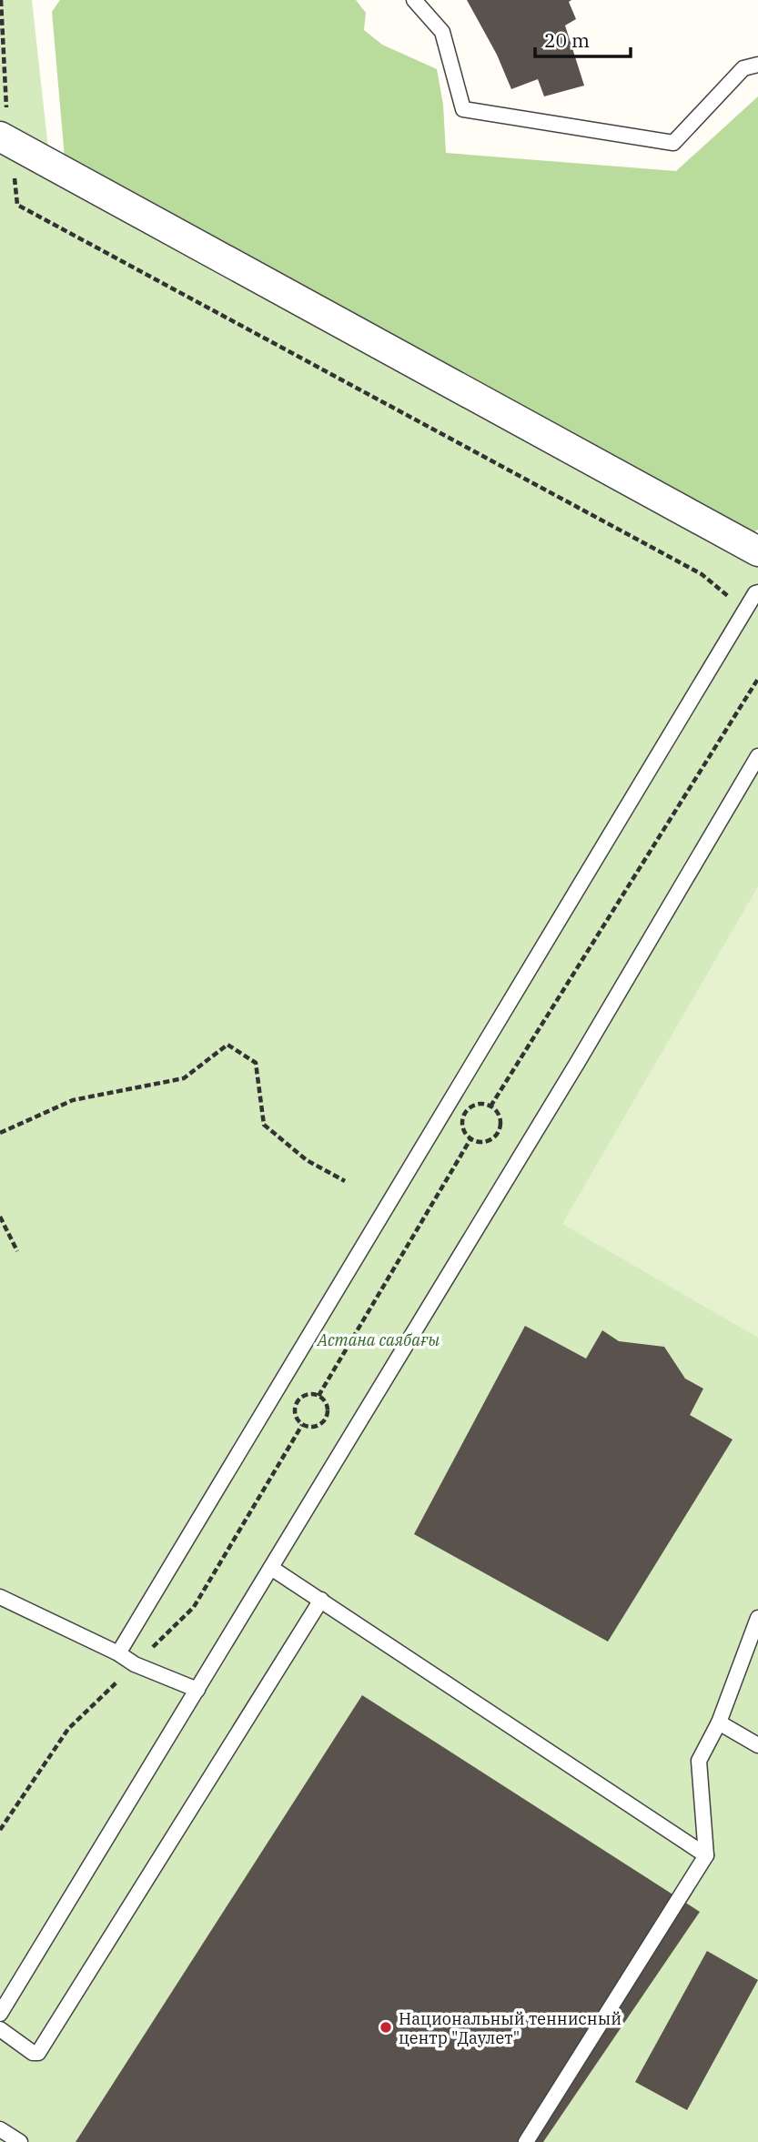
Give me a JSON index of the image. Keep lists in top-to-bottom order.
{
  "parks": ["Астана саябағы"],
  "places": ["Национальный теннисный центр \"Даулет\""],
  "scale_bar": "20 m"
}
